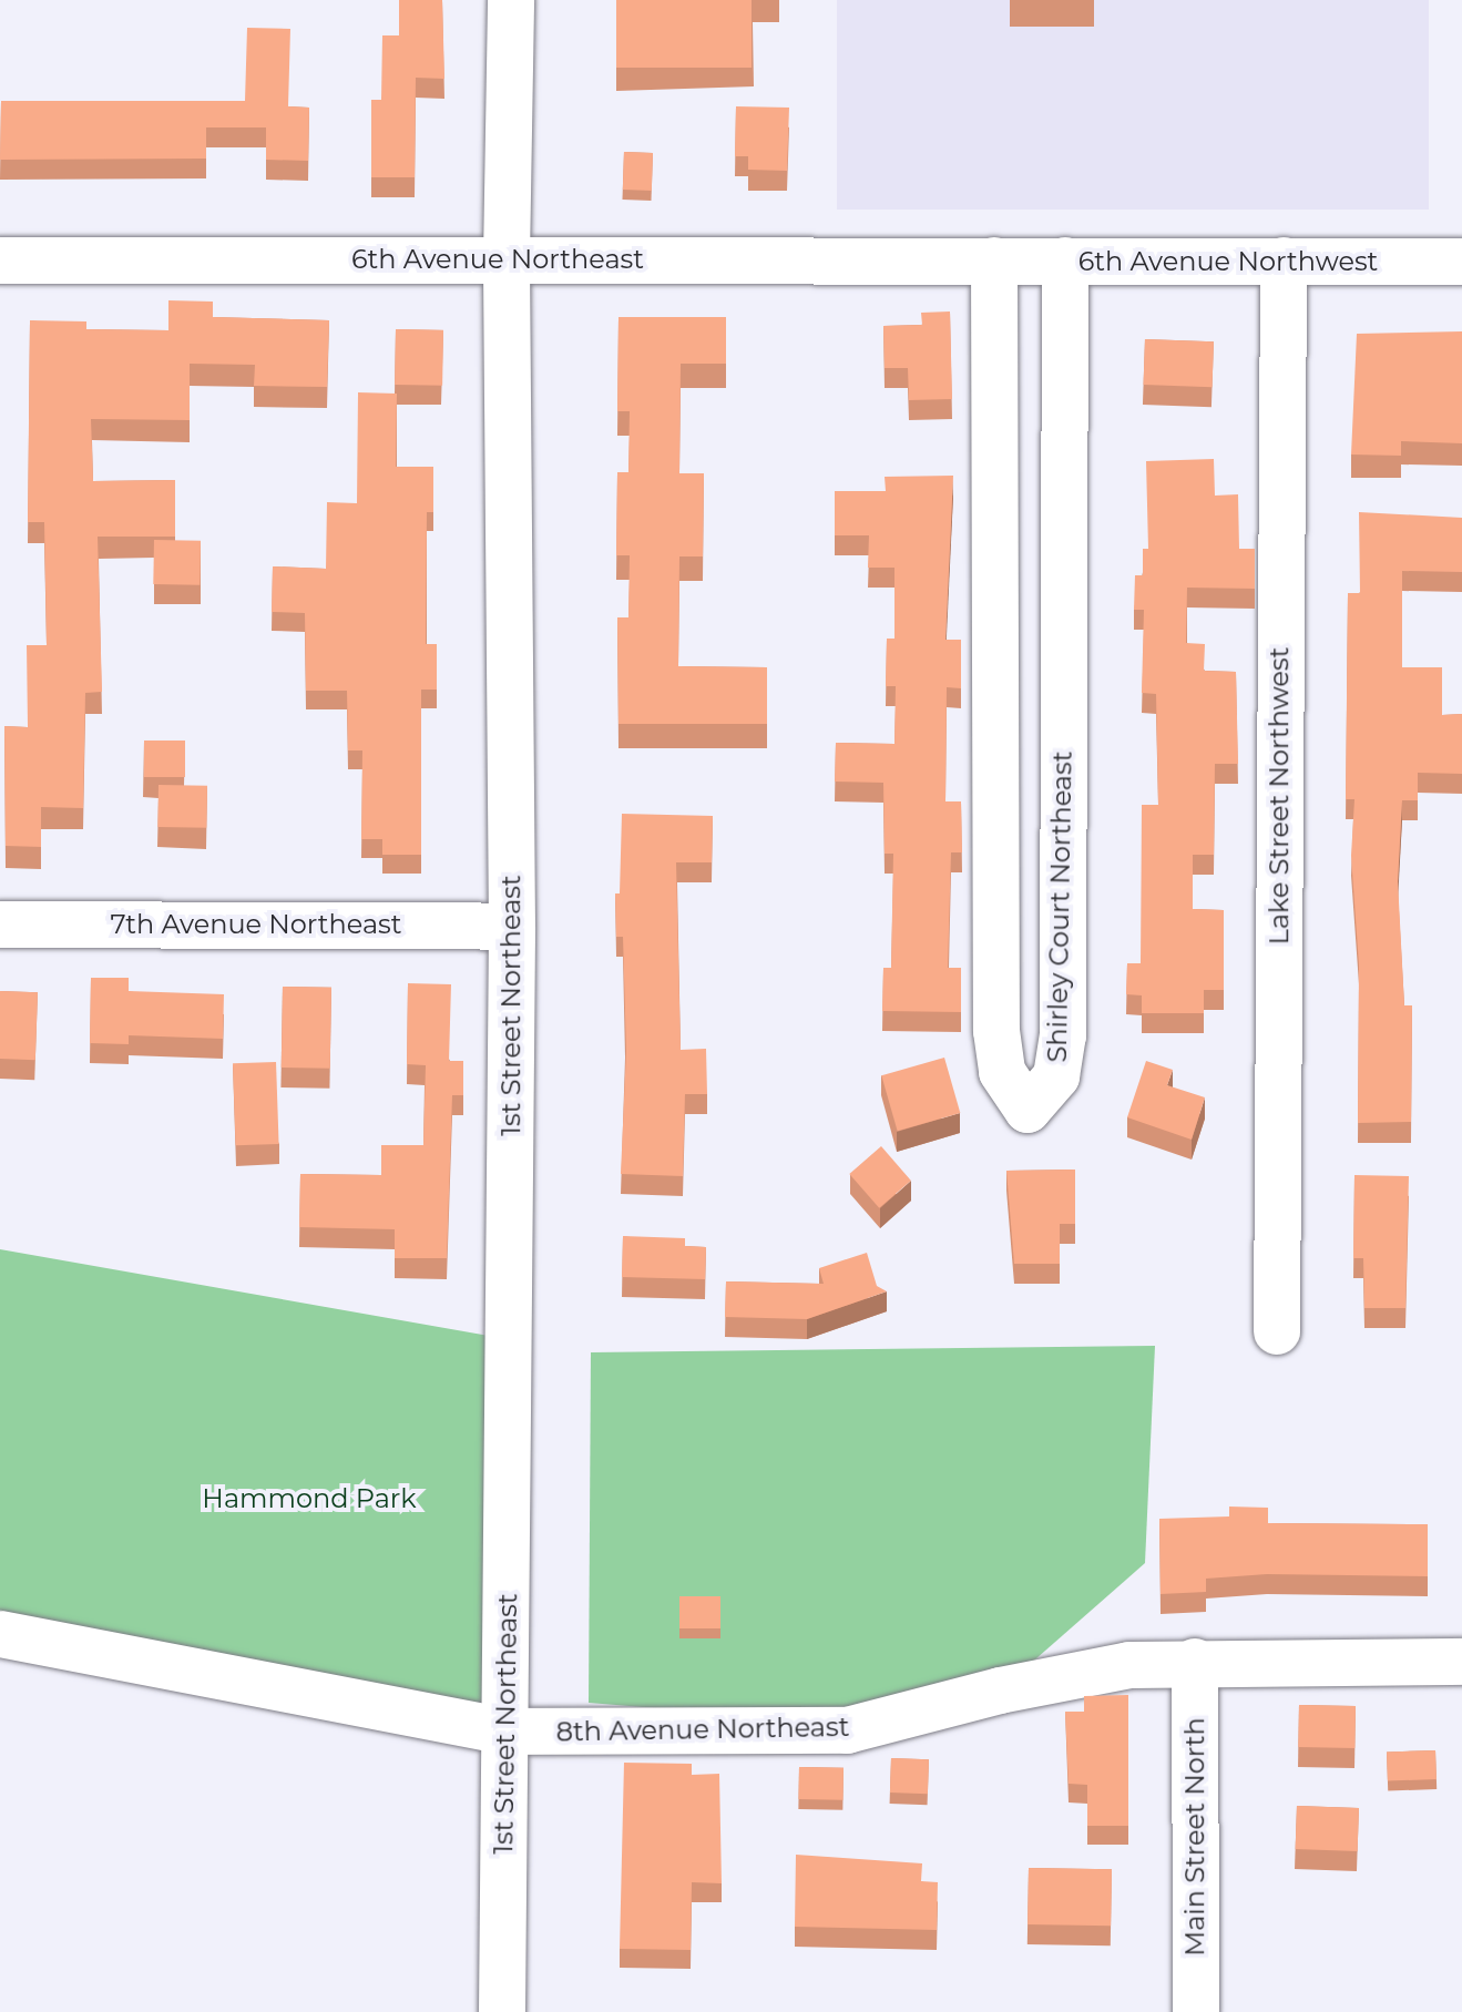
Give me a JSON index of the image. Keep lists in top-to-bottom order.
{
  "streets": {
    "street": [
      "6th Avenue Northeast",
      "6th Avenue Northwest",
      "Lake Street Northwest",
      "Shirley Court Northeast",
      "7th Avenue Northeast",
      "1st Street Northeast",
      "8th Avenue Northeast",
      "Main Street North"
    ]
  },
  "crossings": [
    ["6th Avenue Northeast", "6th Avenue Northwest"],
    ["6th Avenue Northeast", "Shirley Court Northeast"],
    ["6th Avenue Northeast", "1st Street Northeast"],
    ["6th Avenue Northwest", "Lake Street Northwest"],
    ["6th Avenue Northwest", "Shirley Court Northeast"],
    ["7th Avenue Northeast", "1st Street Northeast"],
    ["1st Street Northeast", "8th Avenue Northeast"],
    ["8th Avenue Northeast", "Main Street North"]
  ],
  "parks": ["Hammond Park"]
}
